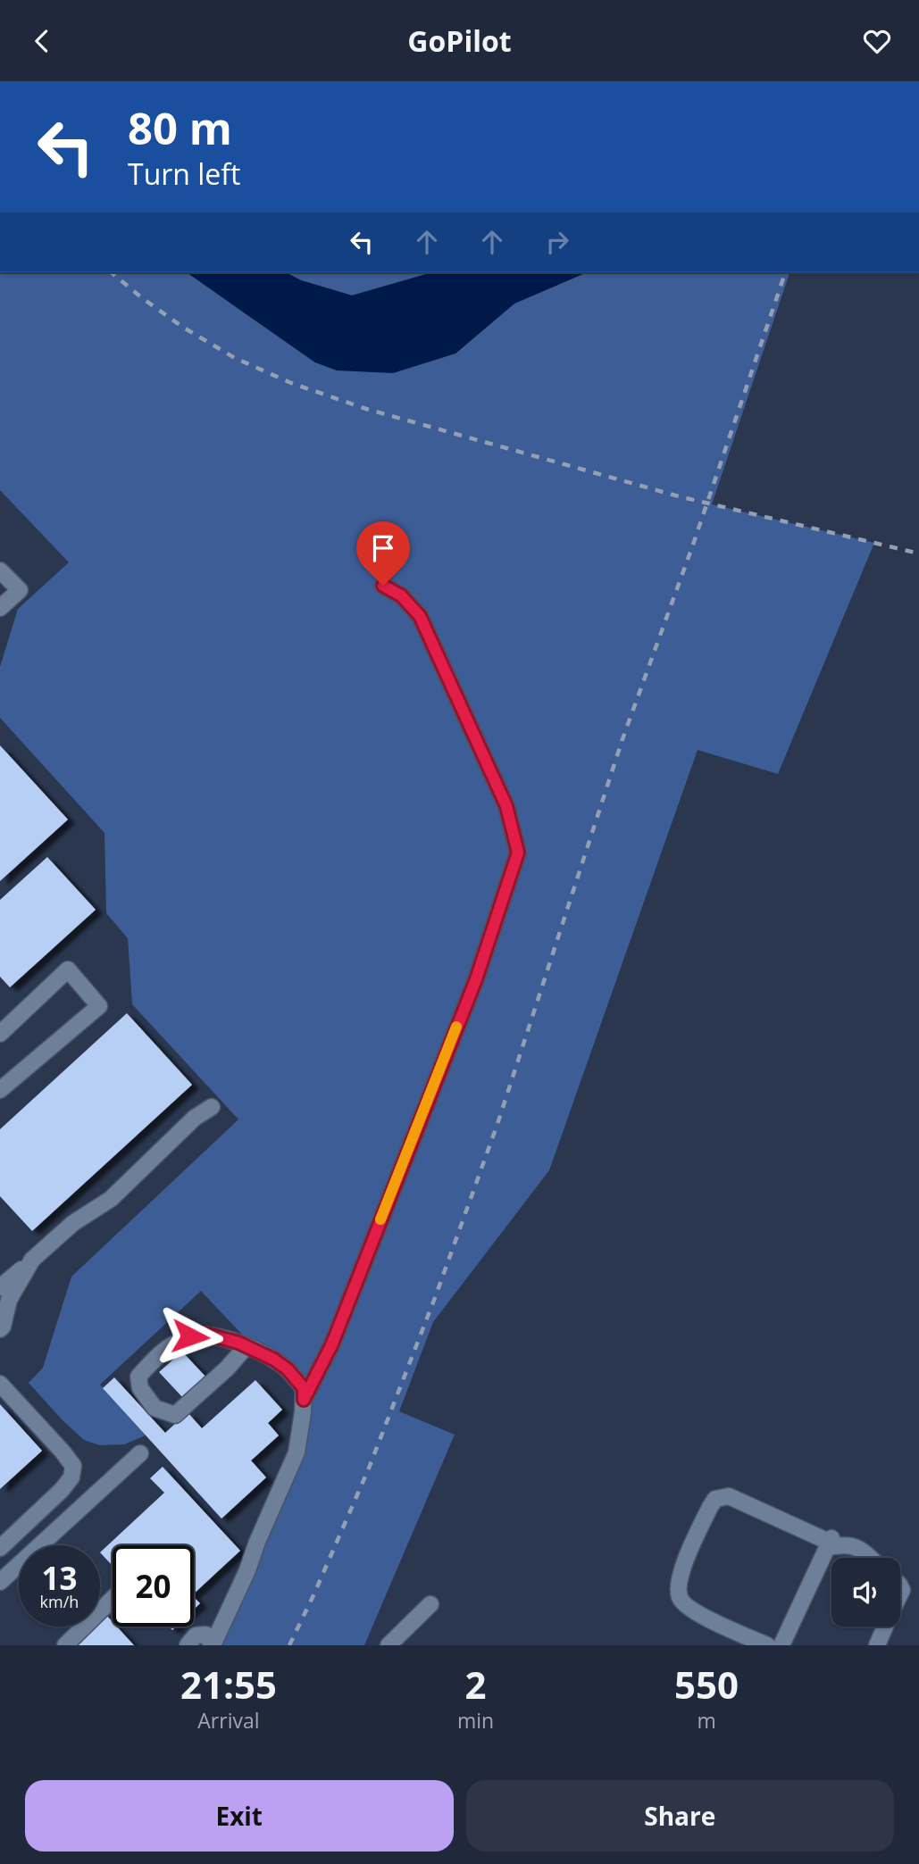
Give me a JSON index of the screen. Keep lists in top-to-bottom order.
{
  "page": {
    "header": "GoPilot",
    "turn": ["80 m", "Turn left"],
    "speed": "13 km/h",
    "limit": "20",
    "eta": [
      "21:55",
      "Arrival",
      "2",
      "min",
      "550",
      "m"
    ],
    "buttons": ["Exit", "Share"]
  }
}
